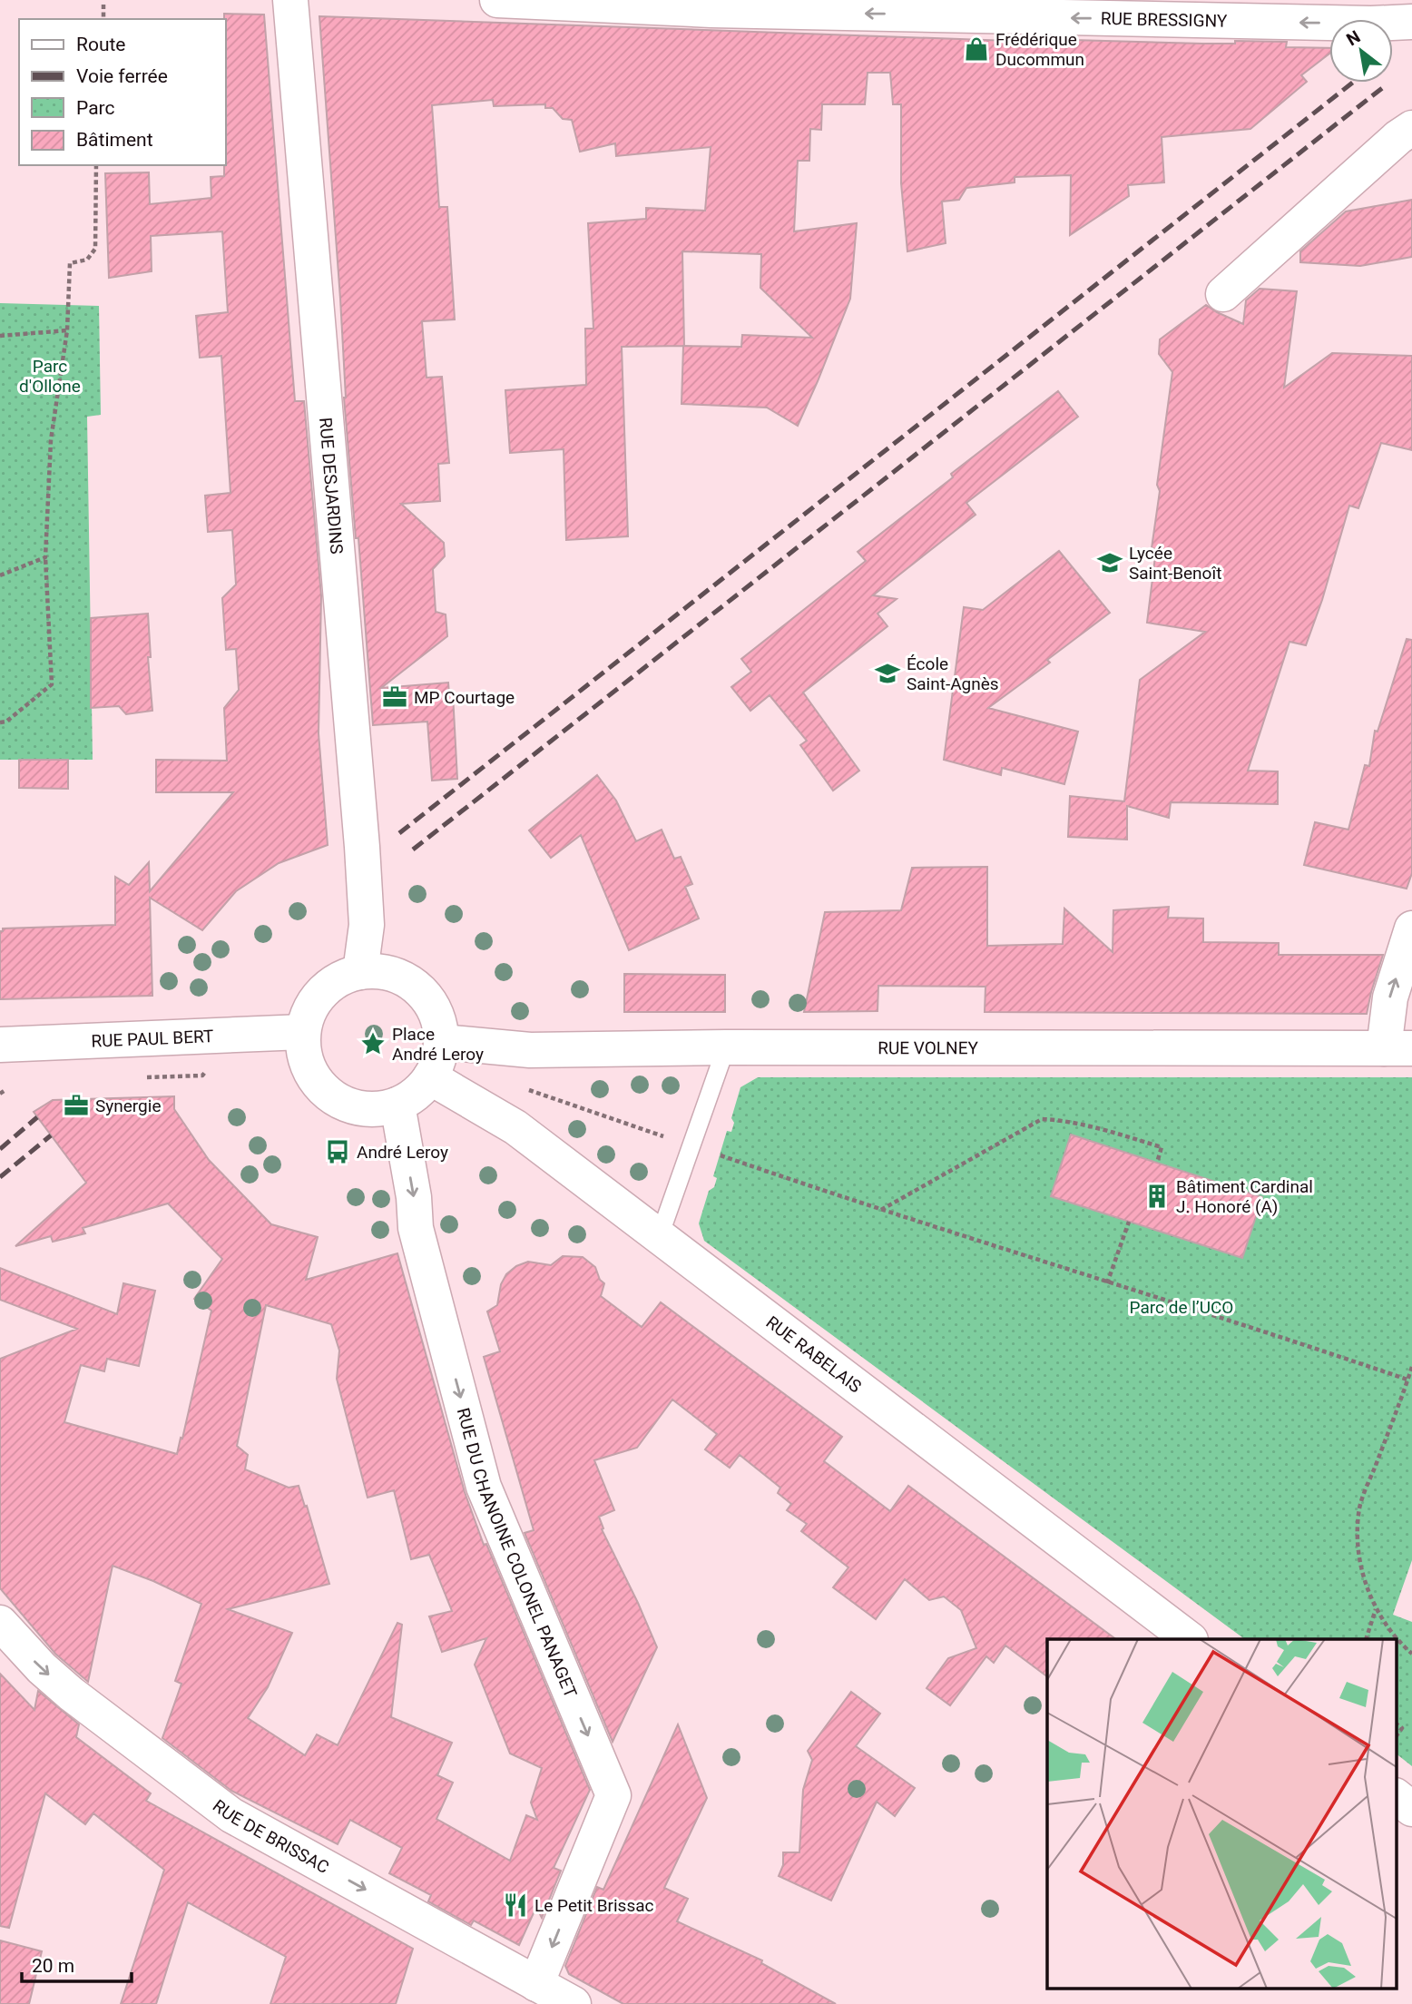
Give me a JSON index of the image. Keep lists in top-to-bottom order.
{
  "streets": {
    "street": [
      "RUE BRESSIGNY",
      "RUE DESJARDINS",
      "RUE PAUL BERT",
      "RUE VOLNEY",
      "RUE RABELAIS",
      "RUE DU CHANOINE COLONEL PANAGET",
      "RUE DE BRISSAC"
    ]
  },
  "crossings": [
    ["RUE DESJARDINS", "RUE PAUL BERT"],
    ["RUE DESJARDINS", "RUE VOLNEY"],
    ["RUE DESJARDINS", "RUE RABELAIS"],
    ["RUE DESJARDINS", "RUE DU CHANOINE COLONEL PANAGET"],
    ["RUE PAUL BERT", "RUE VOLNEY"],
    ["RUE PAUL BERT", "RUE RABELAIS"],
    ["RUE PAUL BERT", "RUE DU CHANOINE COLONEL PANAGET"],
    ["RUE VOLNEY", "RUE RABELAIS"],
    ["RUE VOLNEY", "RUE DU CHANOINE COLONEL PANAGET"],
    ["RUE RABELAIS", "RUE DU CHANOINE COLONEL PANAGET"],
    ["RUE DU CHANOINE COLONEL PANAGET", "RUE DE BRISSAC"]
  ],
  "one_way": ["RUE BRESSIGNY", "RUE DU CHANOINE COLONEL PANAGET", "RUE DE BRISSAC"],
  "parks": ["Parc d'Ollone", "Parc de l’UCO"],
  "places": {
    "shop": ["Frédérique Ducommun"],
    "school or university": ["Lycée Saint-Benoît", "École Saint-Agnès"],
    "office": ["MP Courtage", "Synergie"],
    "place": ["Place André Leroy"],
    "bus stop": ["André Leroy"],
    "building": ["Bâtiment Cardinal J. Honoré (A)"],
    "restaurant": ["Le Petit Brissac"]
  },
  "legend": [
    "Route",
    "Voie ferrée",
    "Parc",
    "Bâtiment"
  ],
  "scale_bar": "20 m",
  "north": "top left"
}
